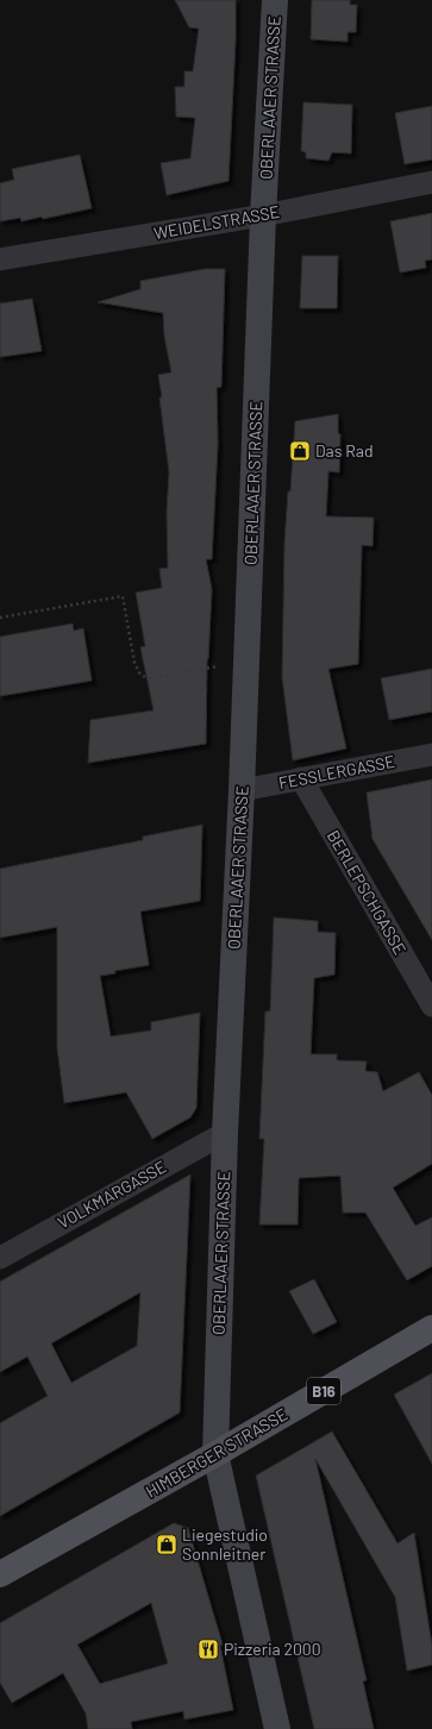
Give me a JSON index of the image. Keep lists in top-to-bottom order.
{
  "streets": {
    "main road": ["OBERLAAER STRASSE", "B16", "HIMBERGER STRASSE"],
    "street": [
      "WEIDELSTRASSE",
      "FESSLERGASSE",
      "BERLEPSCHGASSE",
      "VOLKMARGASSE"
    ]
  },
  "crossings": [
    ["OBERLAAER STRASSE", "WEIDELSTRASSE"],
    ["OBERLAAER STRASSE", "FESSLERGASSE"],
    ["OBERLAAER STRASSE", "VOLKMARGASSE"],
    ["OBERLAAER STRASSE", "HIMBERGER STRASSE"],
    ["FESSLERGASSE", "BERLEPSCHGASSE"]
  ],
  "places": {
    "shop": ["Das Rad", "Liegestudio Sonnleitner"],
    "restaurant": ["Pizzeria 2000"]
  }
}
